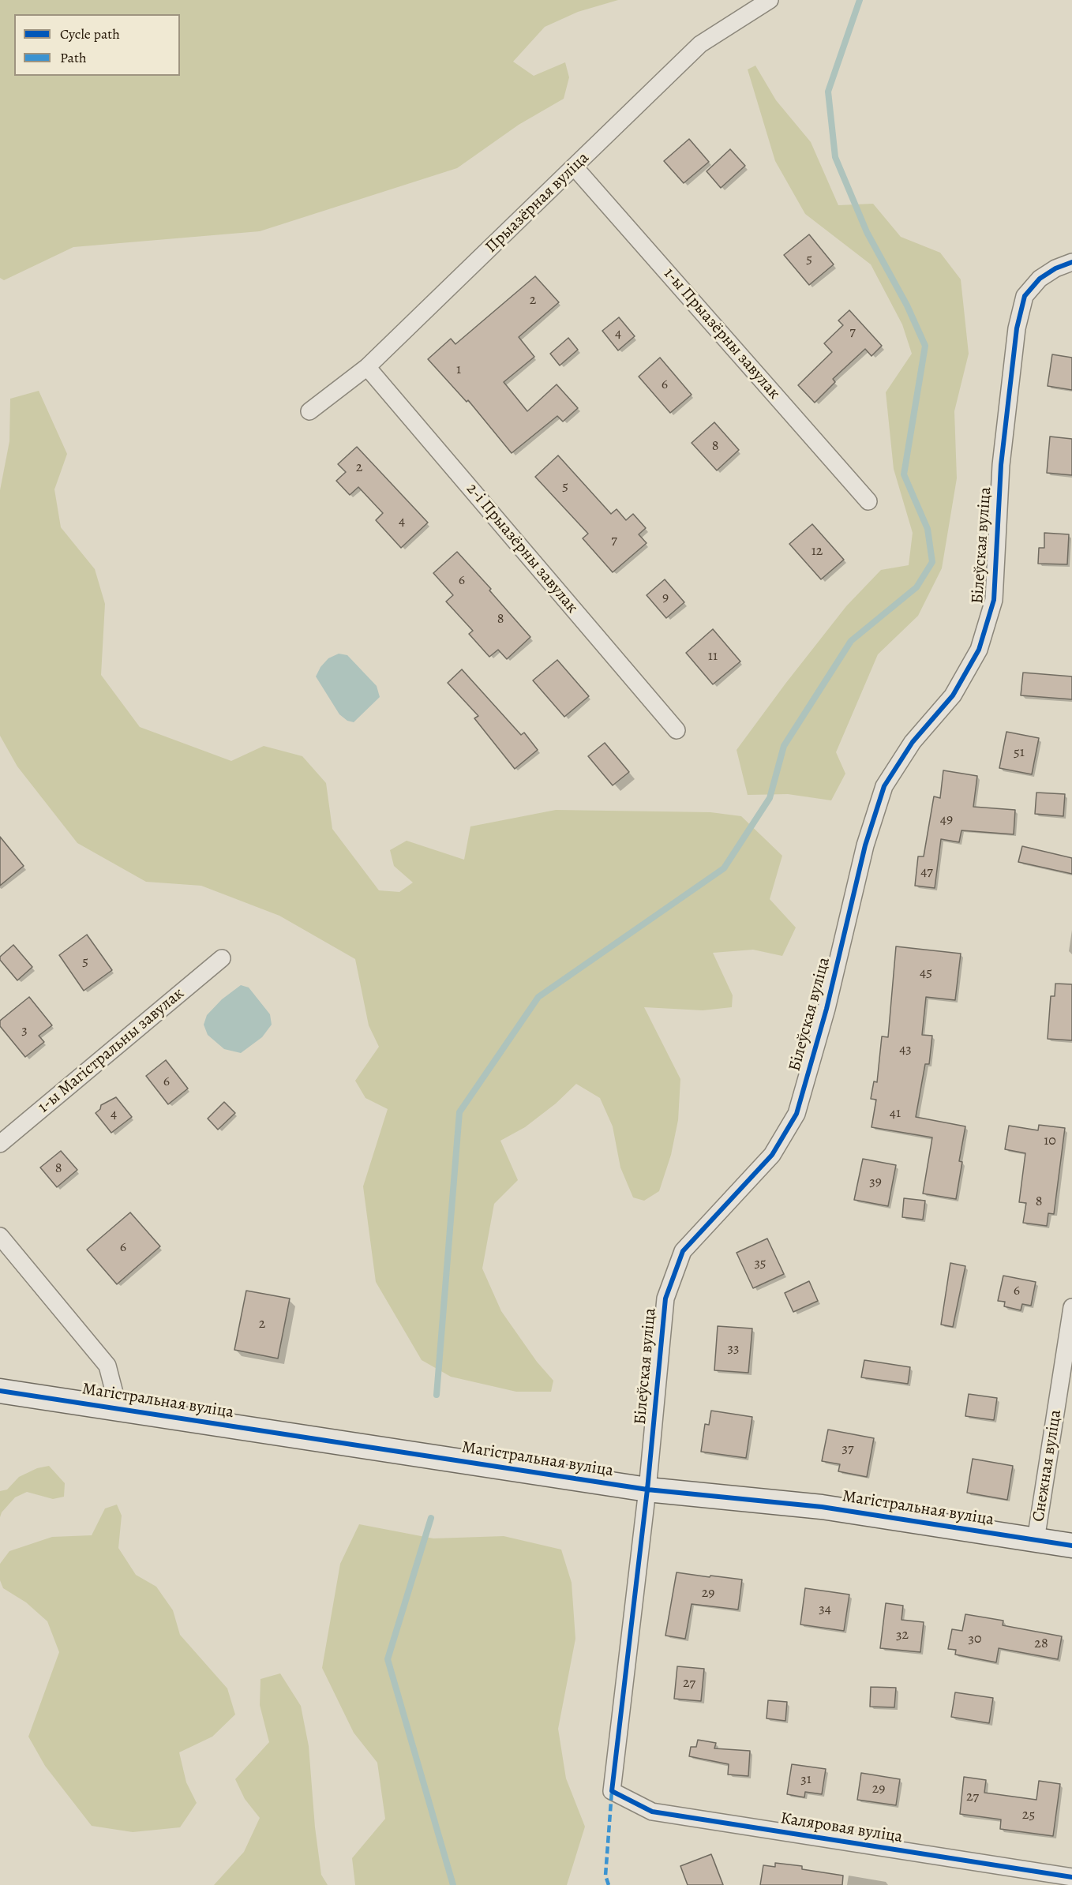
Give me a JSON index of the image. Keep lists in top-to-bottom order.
{
  "streets": {
    "street": [
      "Прыазёрная вуліца",
      "1-ы Прыазёрны завулак",
      "Білеўская вуліца",
      "2-і Прыазёрны завулак",
      "1-ы Магістральны завулак",
      "Магістральная вуліца",
      "Снежная вуліца",
      "Каляровая вуліца"
    ]
  },
  "crossings": [
    ["Прыазёрная вуліца", "1-ы Прыазёрны завулак"],
    ["Прыазёрная вуліца", "2-і Прыазёрны завулак"],
    ["Білеўская вуліца", "Магістральная вуліца"],
    ["Білеўская вуліца", "Каляровая вуліца"],
    ["Магістральная вуліца", "Снежная вуліца"]
  ],
  "house_numbers": [
    "5",
    "2",
    "7",
    "4",
    "1",
    "6",
    "8",
    "2",
    "5",
    "4",
    "7",
    "12",
    "6",
    "9",
    "8",
    "11",
    "51",
    "49",
    "47",
    "5",
    "45",
    "3",
    "43",
    "6",
    "41",
    "4",
    "10",
    "8",
    "39",
    "8",
    "6",
    "35",
    "6",
    "2",
    "33",
    "37",
    "29",
    "34",
    "32",
    "30",
    "28",
    "27",
    "31",
    "29",
    "27",
    "25"
  ],
  "legend": ["Cycle path", "Path"]
}
